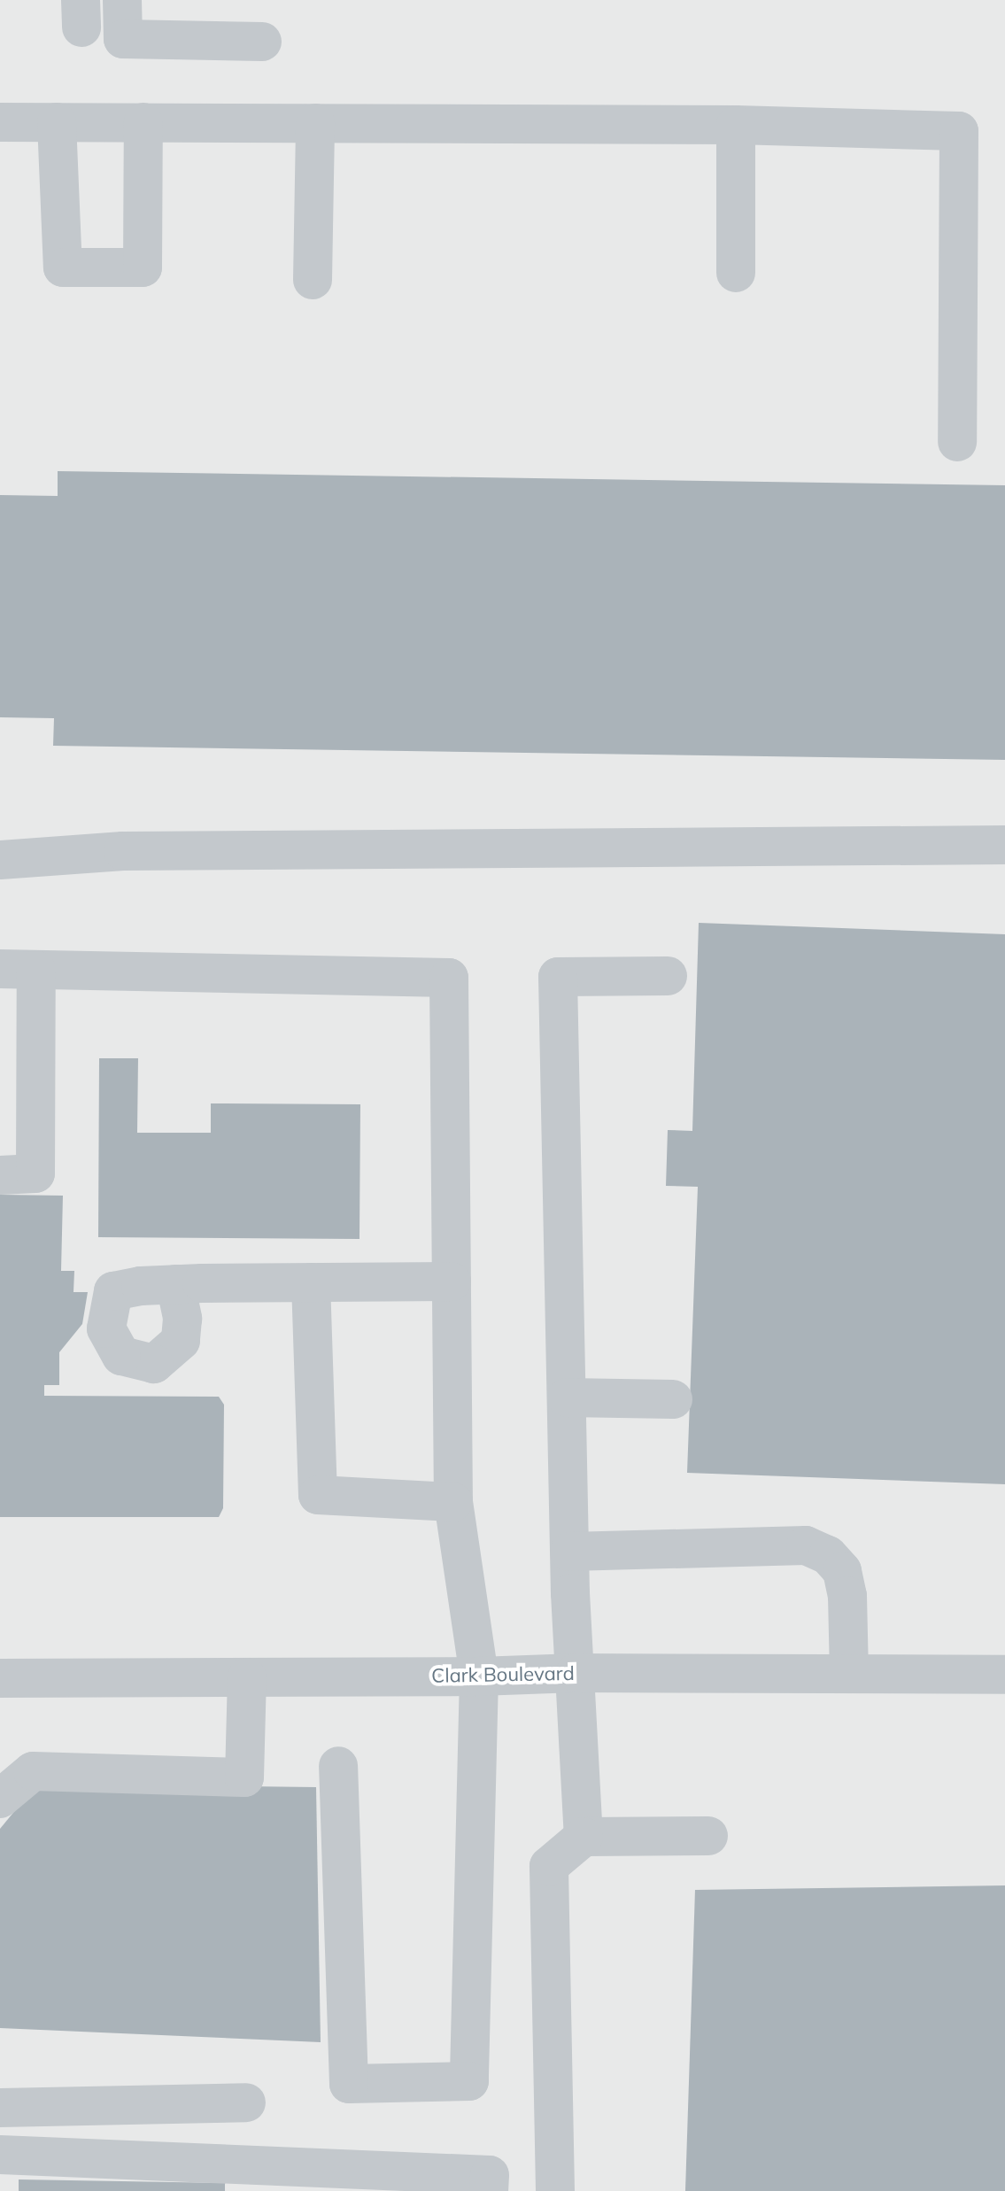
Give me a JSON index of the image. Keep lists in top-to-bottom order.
{
  "streets": {
    "street": ["Clark Boulevard"]
  }
}
